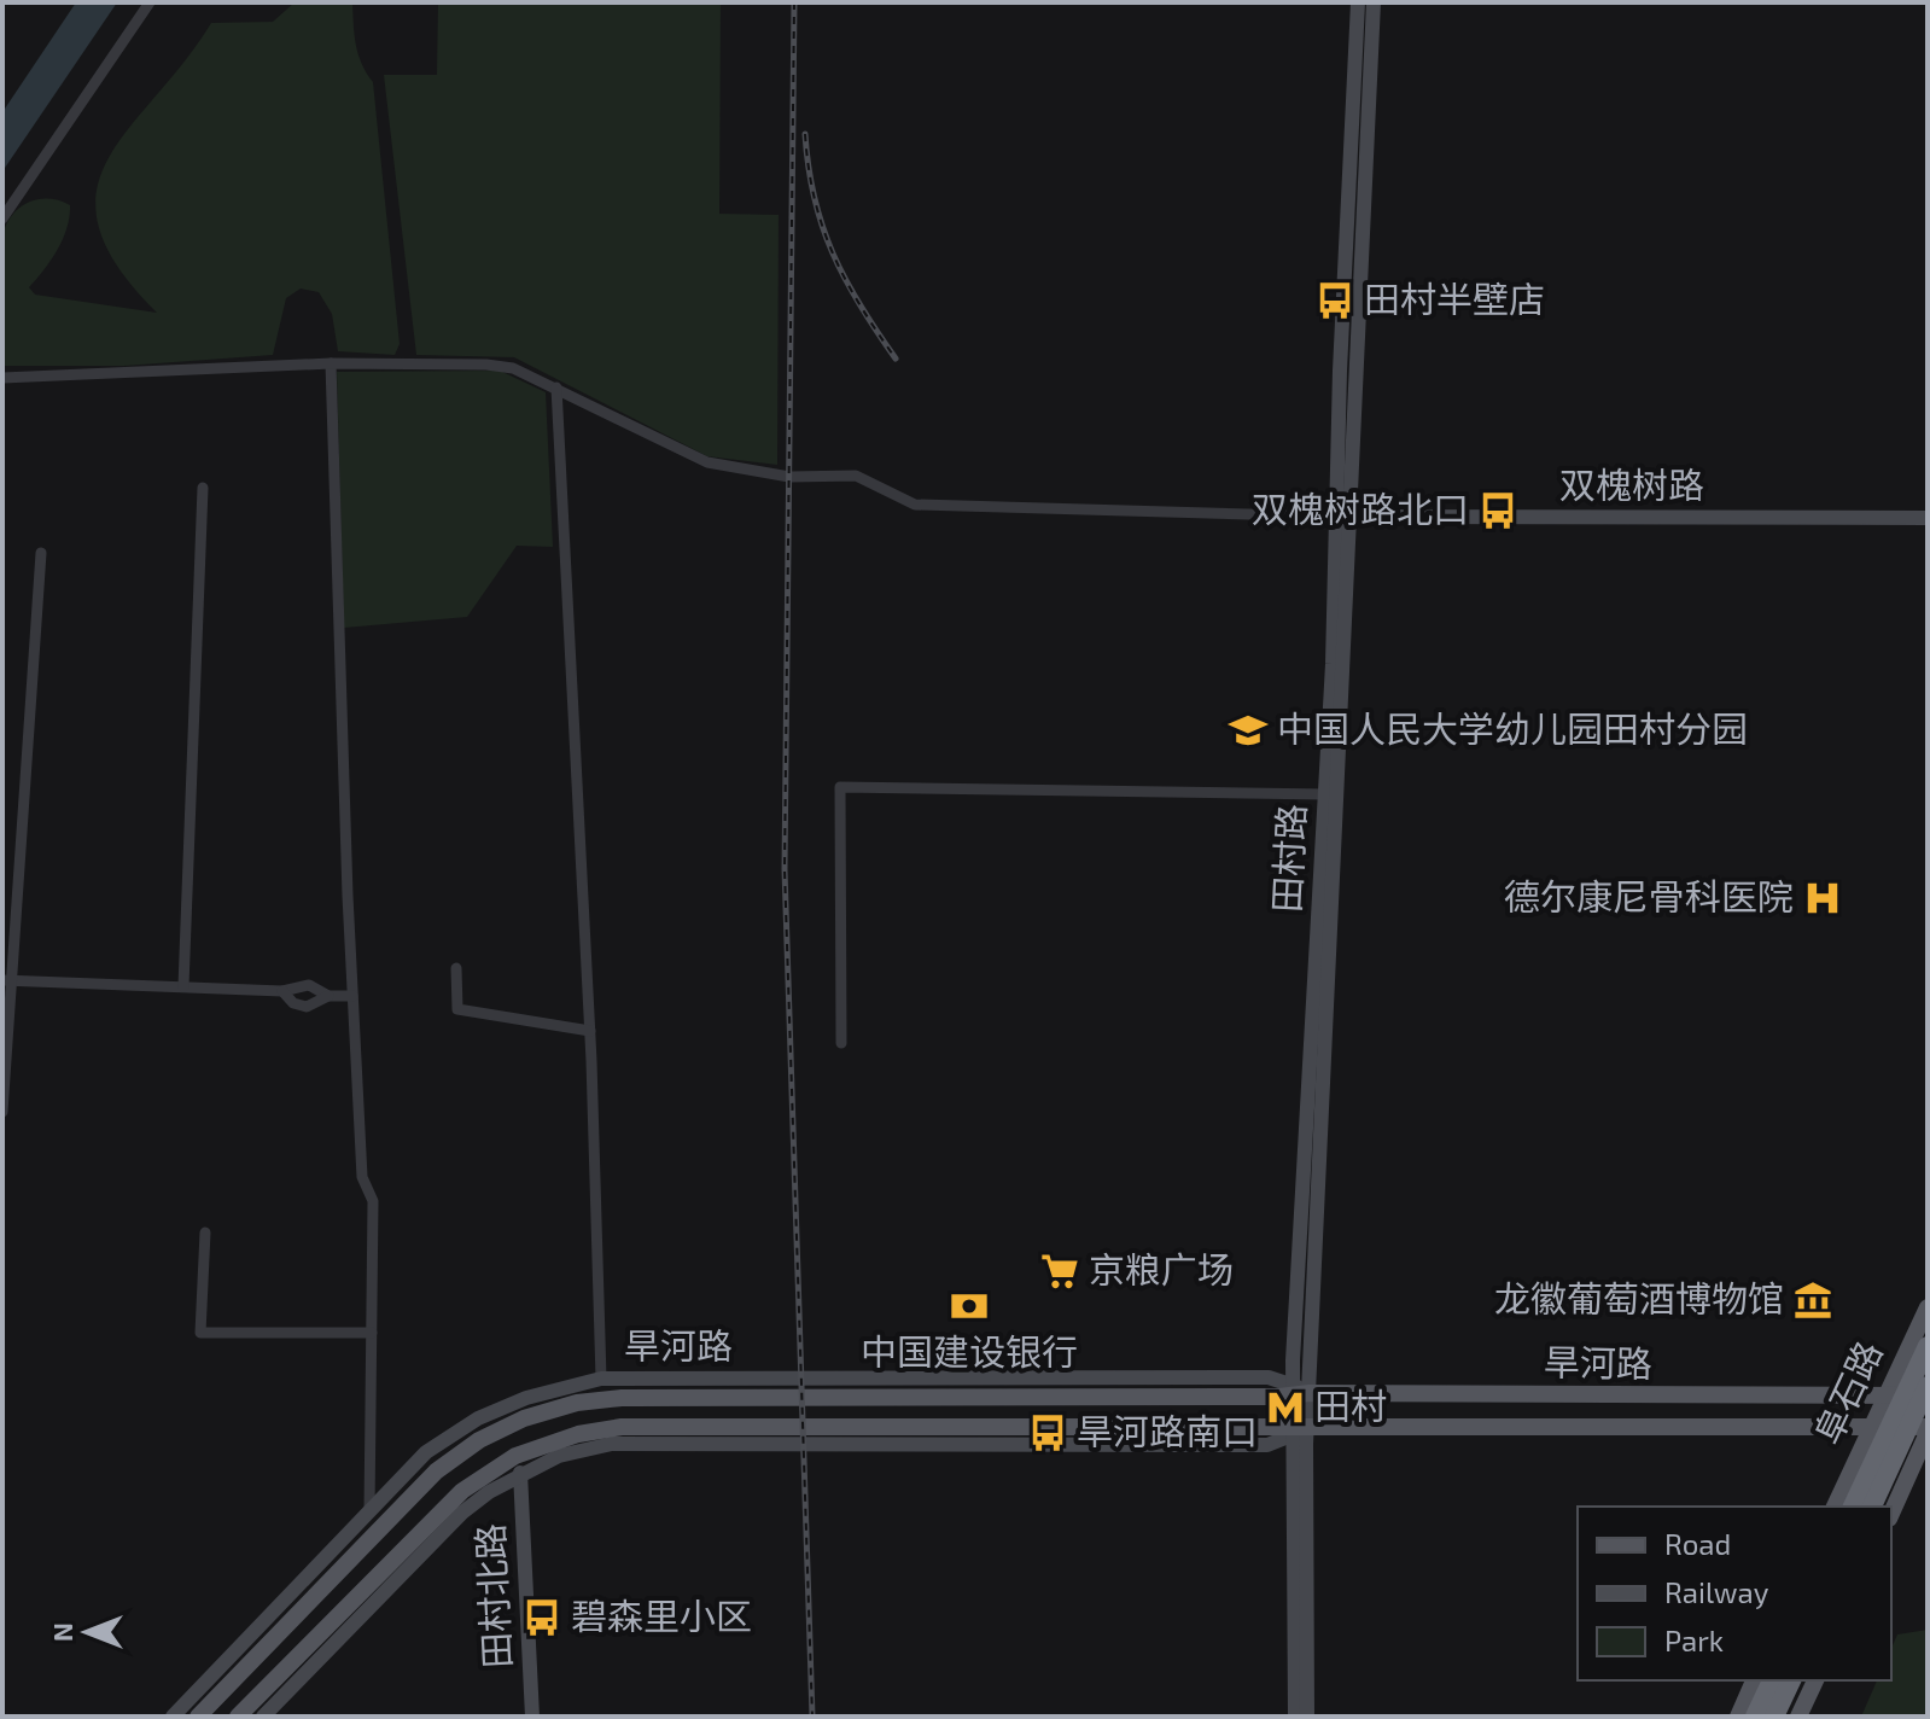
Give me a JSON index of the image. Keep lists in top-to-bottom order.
{
  "streets": {
    "highway": ["阜石路"],
    "main road": ["旱河路"],
    "street": ["双槐树路", "田村路", "田村北路"]
  },
  "crossings": [
    ["双槐树路", "田村路"],
    ["田村路", "旱河路"],
    ["旱河路", "阜石路"],
    ["旱河路", "田村北路"]
  ],
  "places": {
    "bus stop": [
      "田村半壁店",
      "双槐树路北口",
      "旱河路南口",
      "碧森里小区"
    ],
    "school or university": ["中国人民大学幼儿园田村分园"],
    "hospital": ["德尔康尼骨科医院"],
    "supermarket": ["京粮广场"],
    "museum": ["龙徽葡萄酒博物馆"],
    "bank": ["中国建设银行"],
    "metro station": ["田村"]
  },
  "legend": ["Road", "Railway", "Park"],
  "north": "left"
}
